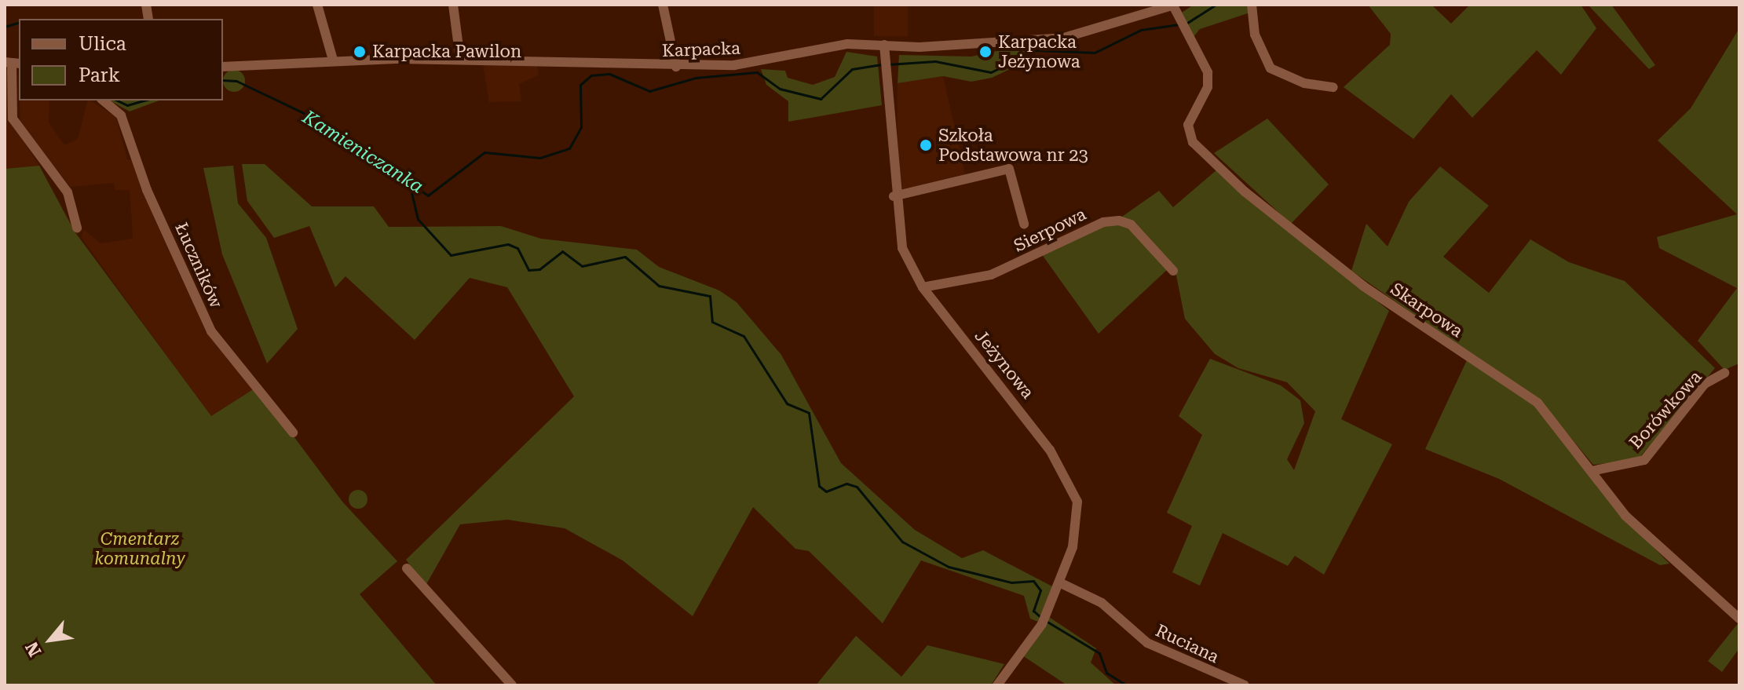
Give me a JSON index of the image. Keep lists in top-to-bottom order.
{
  "streets": {
    "street": [
      "Karpacka",
      "Sierpowa",
      "Łuczników",
      "Skarpowa",
      "Jeżynowa",
      "Borówkowa",
      "Ruciana"
    ]
  },
  "crossings": [
    ["Karpacka", "Skarpowa"],
    ["Karpacka", "Jeżynowa"],
    ["Sierpowa", "Jeżynowa"],
    ["Skarpowa", "Borówkowa"],
    ["Jeżynowa", "Ruciana"]
  ],
  "water": ["Kamieniczanka"],
  "parks": ["Cmentarz komunalny"],
  "places": ["Karpacka Pawilon", "Karpacka Jeżynowa", "Szkoła Podstawowa nr 23"],
  "legend": ["Ulica", "Park"],
  "north": "bottom left"
}
